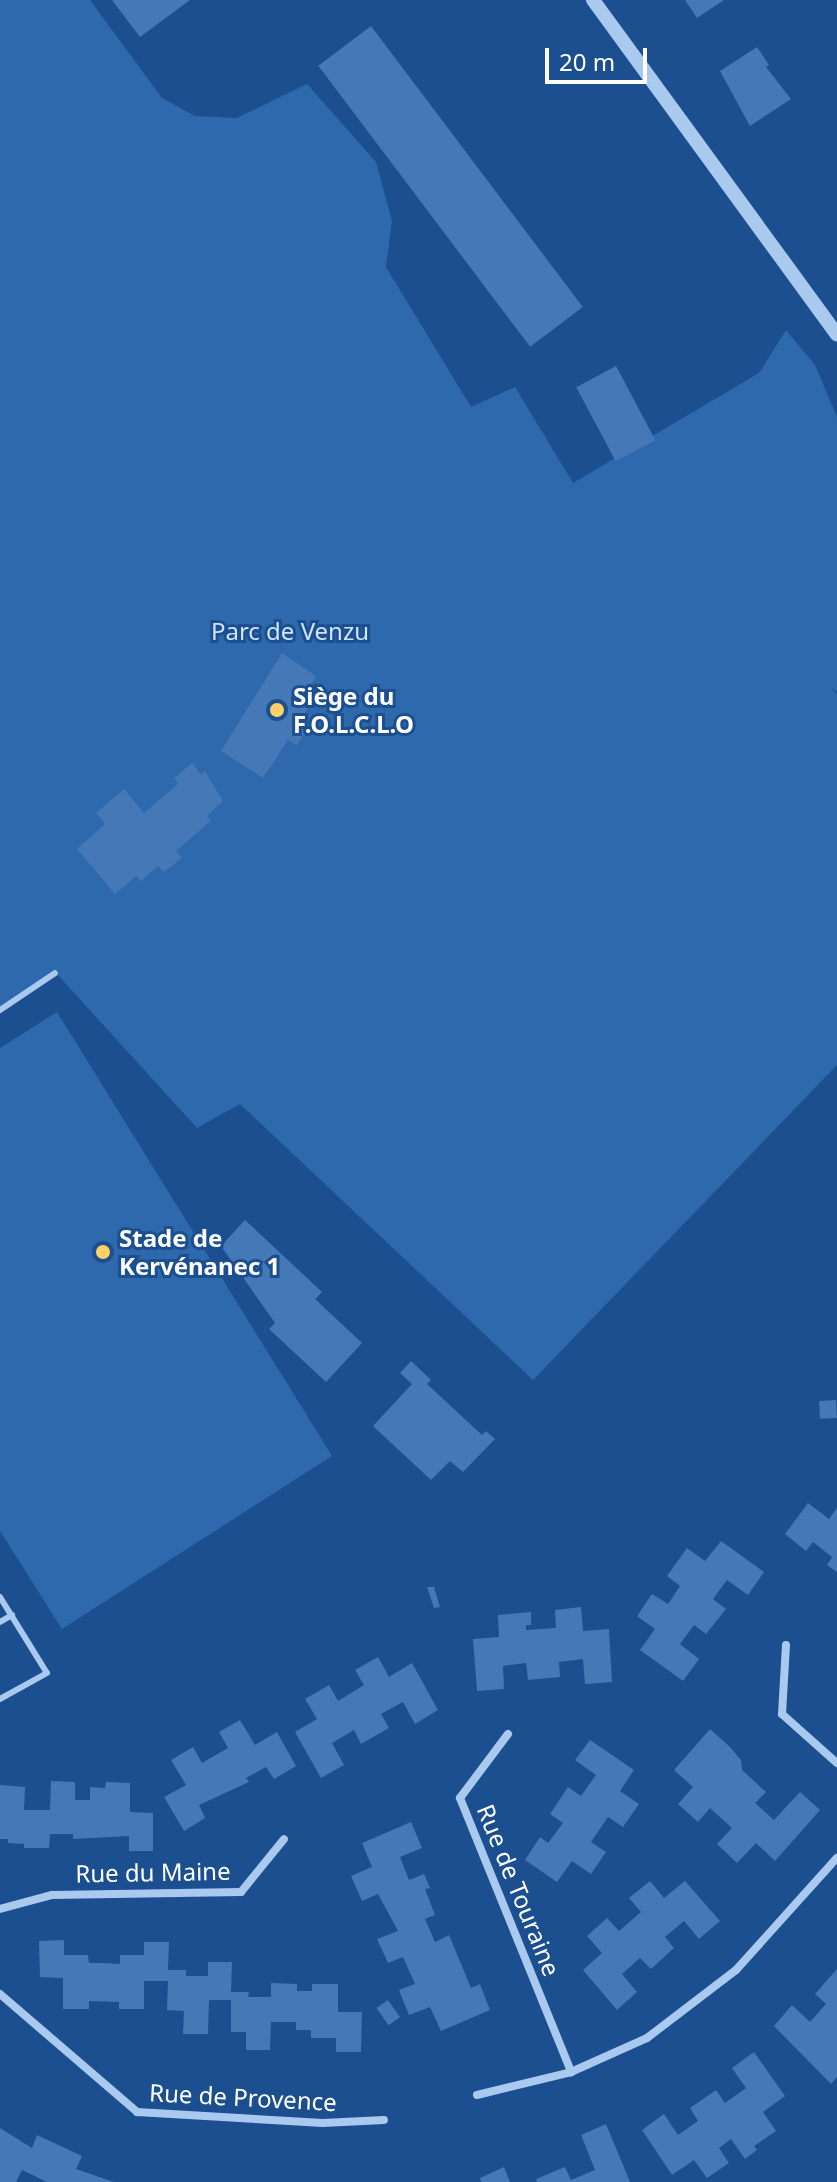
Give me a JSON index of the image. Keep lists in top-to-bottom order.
{
  "streets": {
    "street": ["Rue du Maine", "Rue de Touraine", "Rue de Provence"]
  },
  "parks": ["Parc de Venzu"],
  "places": ["Siège du F.O.L.C.L.O", "Stade de Kervénanec 1"],
  "scale_bar": "20 m"
}
